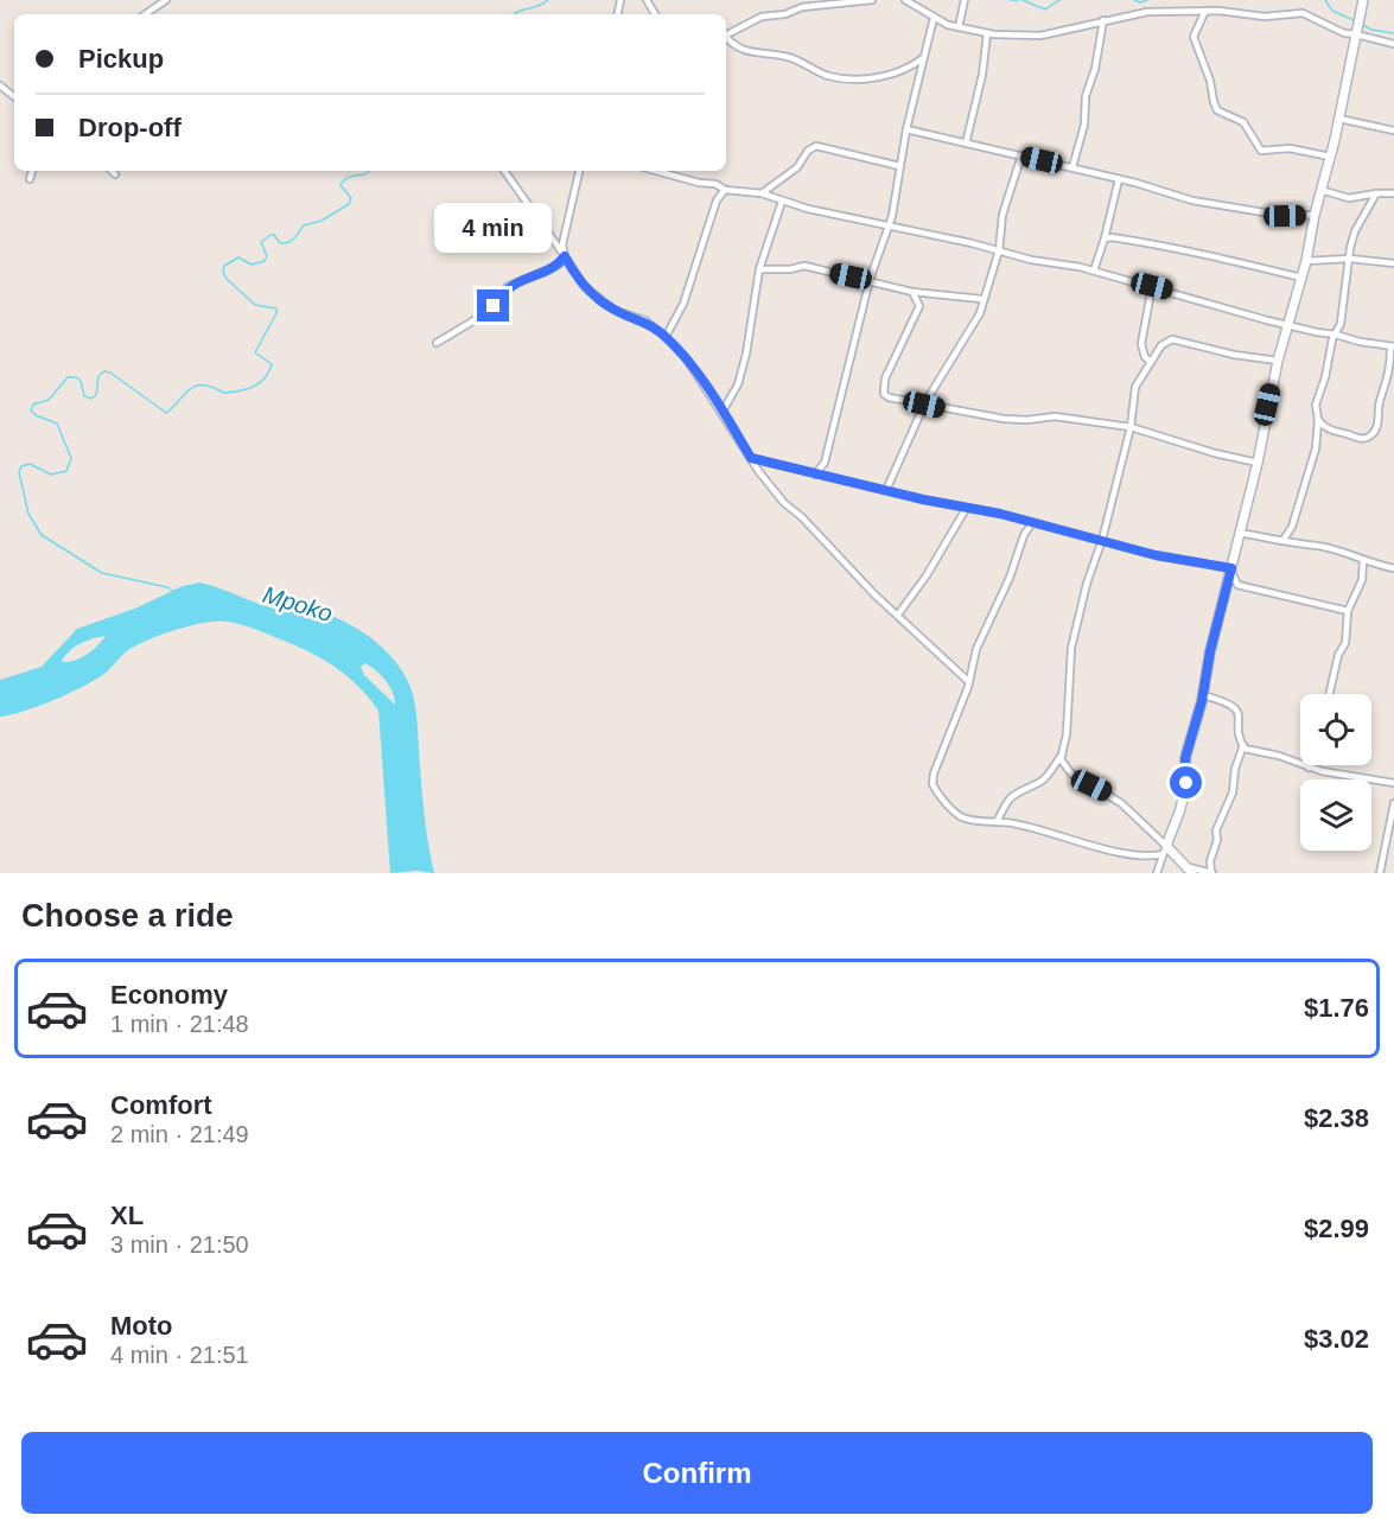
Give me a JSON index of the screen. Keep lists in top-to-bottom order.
{
  "water": ["Mpoko"],
  "page": {
    "banner": ["Pickup", "Drop-off"],
    "bubble": "4 min",
    "heading": "Choose a ride",
    "list": [
      {
        "name": "Economy",
        "note": "1 min · 21:48",
        "value": "$1.76"
      },
      {
        "name": "Comfort",
        "note": "2 min · 21:49",
        "value": "$2.38"
      },
      {
        "name": "XL",
        "note": "3 min · 21:50",
        "value": "$2.99"
      },
      {
        "name": "Moto",
        "note": "4 min · 21:51",
        "value": "$3.02"
      }
    ],
    "buttons": "Confirm"
  }
}
